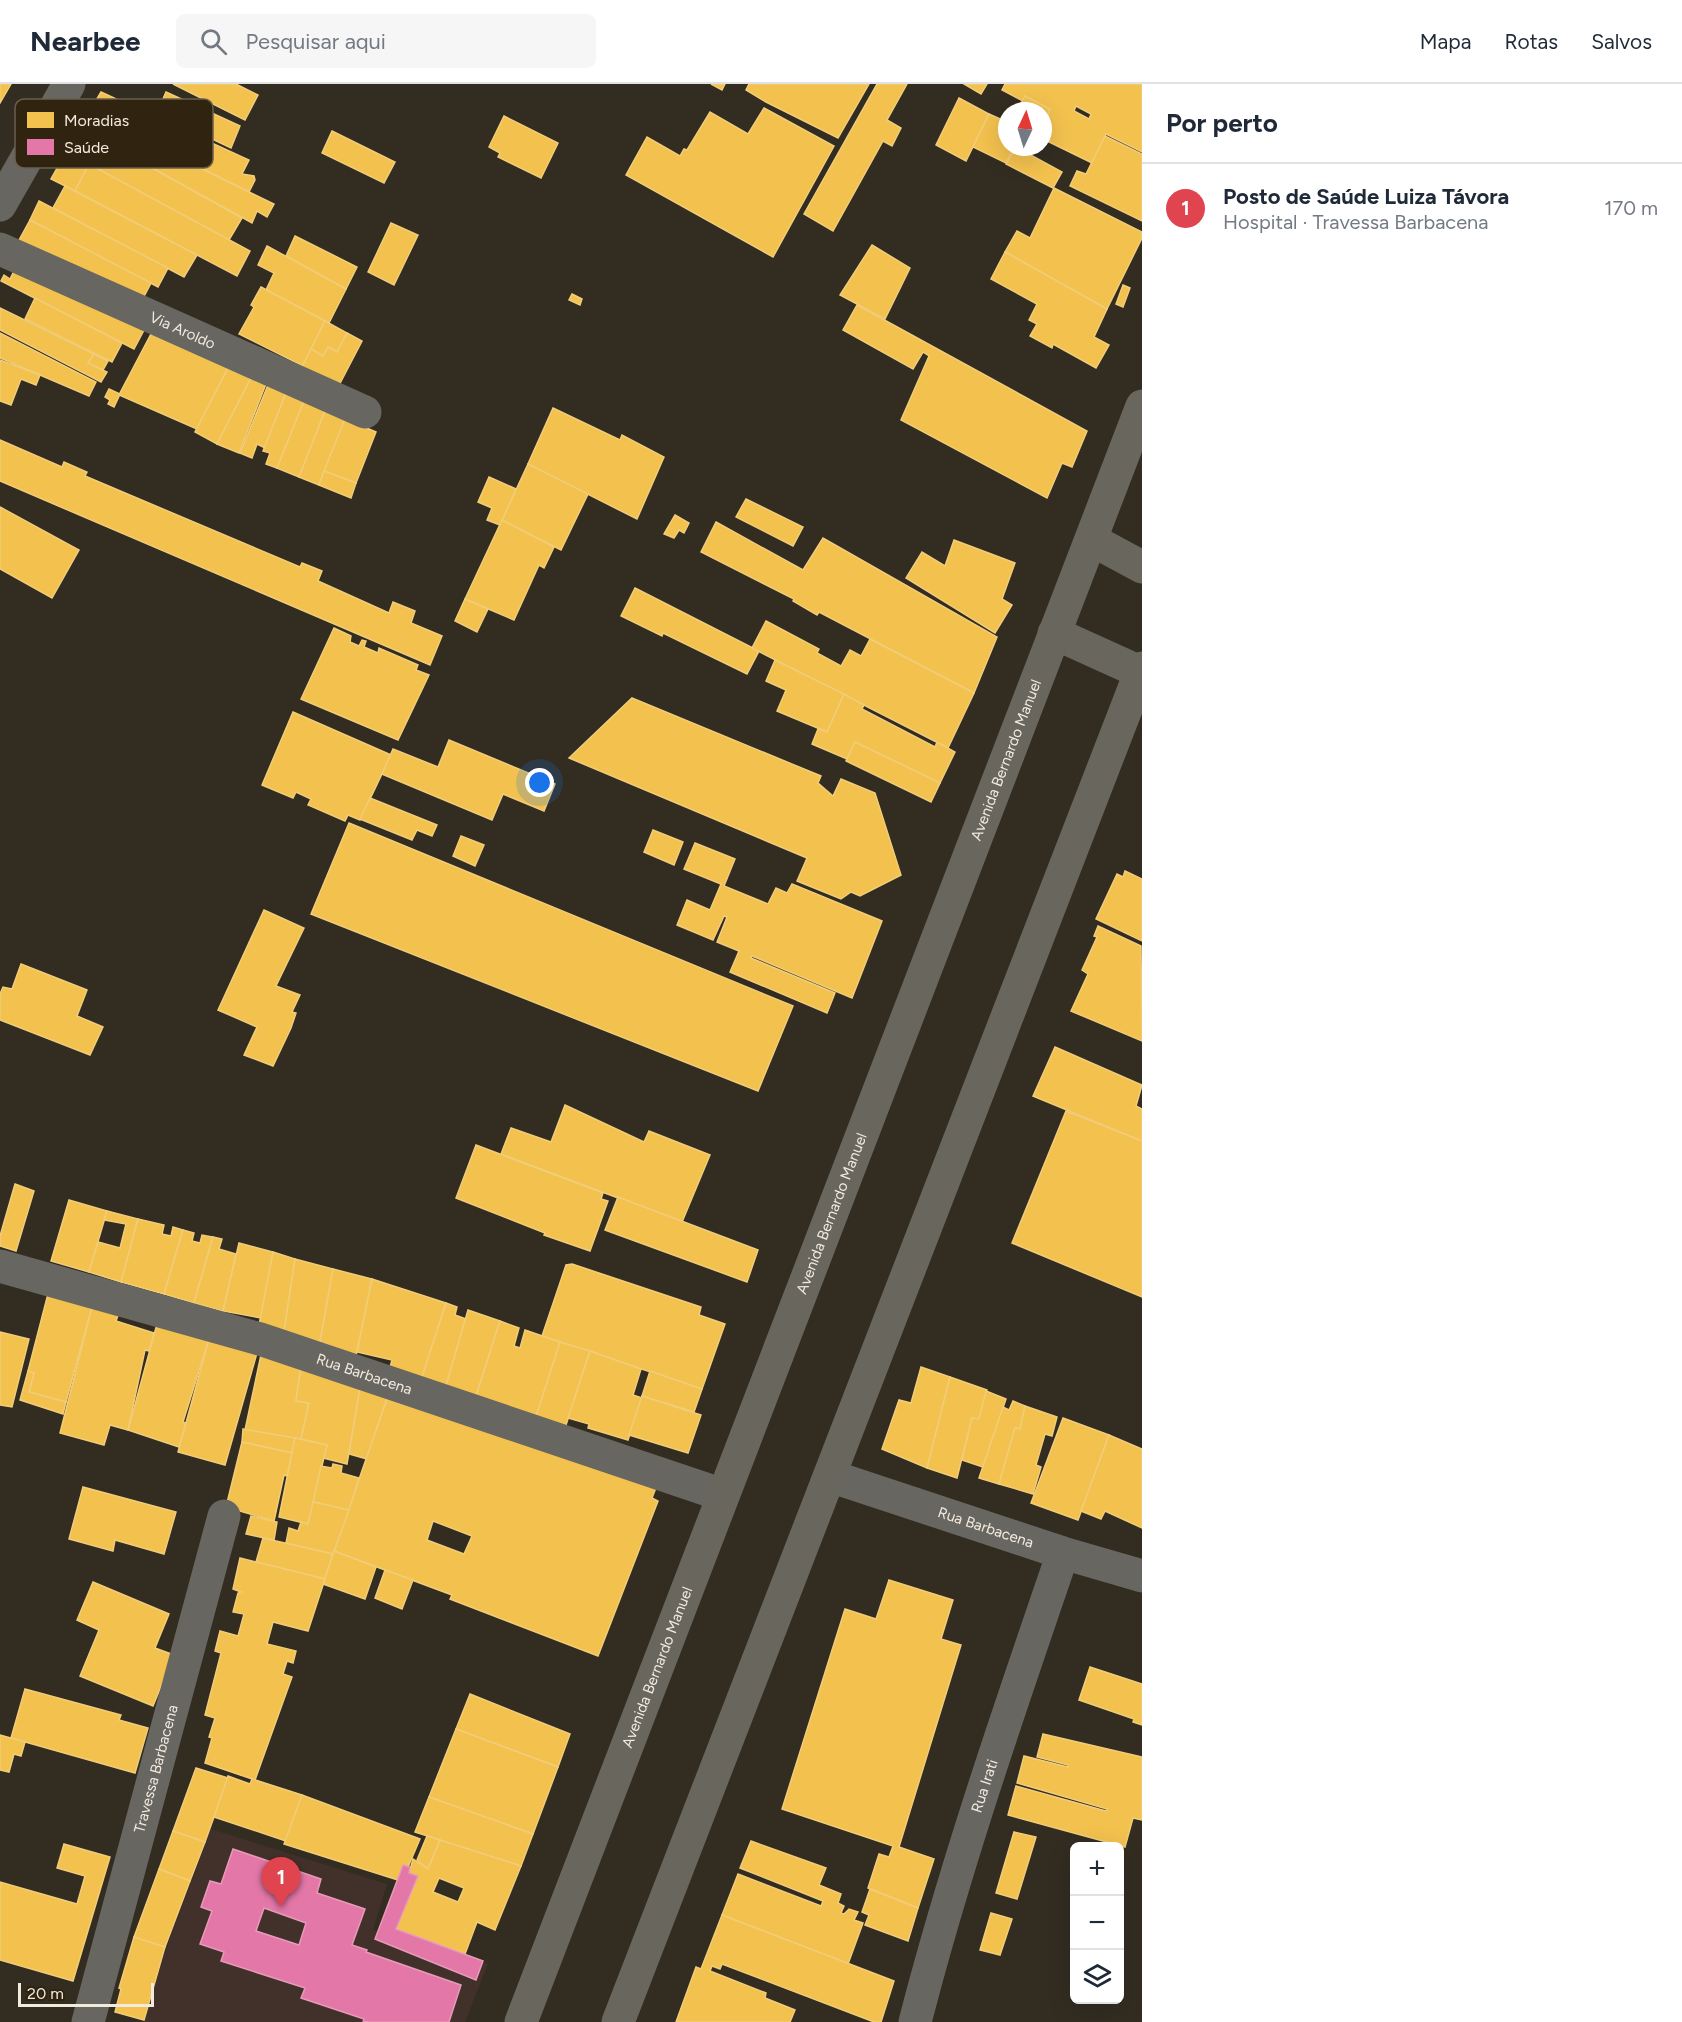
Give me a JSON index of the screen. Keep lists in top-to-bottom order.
{
  "streets": {
    "main road": ["Avenida Bernardo Manuel"],
    "street": [
      "Via Aroldo",
      "Rua Barbacena",
      "Travessa Barbacena",
      "Rua Irati"
    ]
  },
  "crossings": [
    ["Avenida Bernardo Manuel", "Rua Barbacena"],
    ["Rua Barbacena", "Rua Irati"]
  ],
  "legend": ["Moradias", "Saúde"],
  "scale_bar": "20 m",
  "north": "top",
  "page": {
    "header": "Nearbee",
    "search": "Pesquisar aqui",
    "nav": ["Mapa", "Rotas", "Salvos"],
    "heading": "Por perto",
    "list": [
      {
        "mark": "1",
        "name": "Posto de Saúde Luiza Távora",
        "note": "Hospital · Travessa Barbacena",
        "value": "170 m"
      }
    ],
    "map_buttons": ["+", "−"],
    "pins": "1",
    "scale": "20 m"
  }
}
